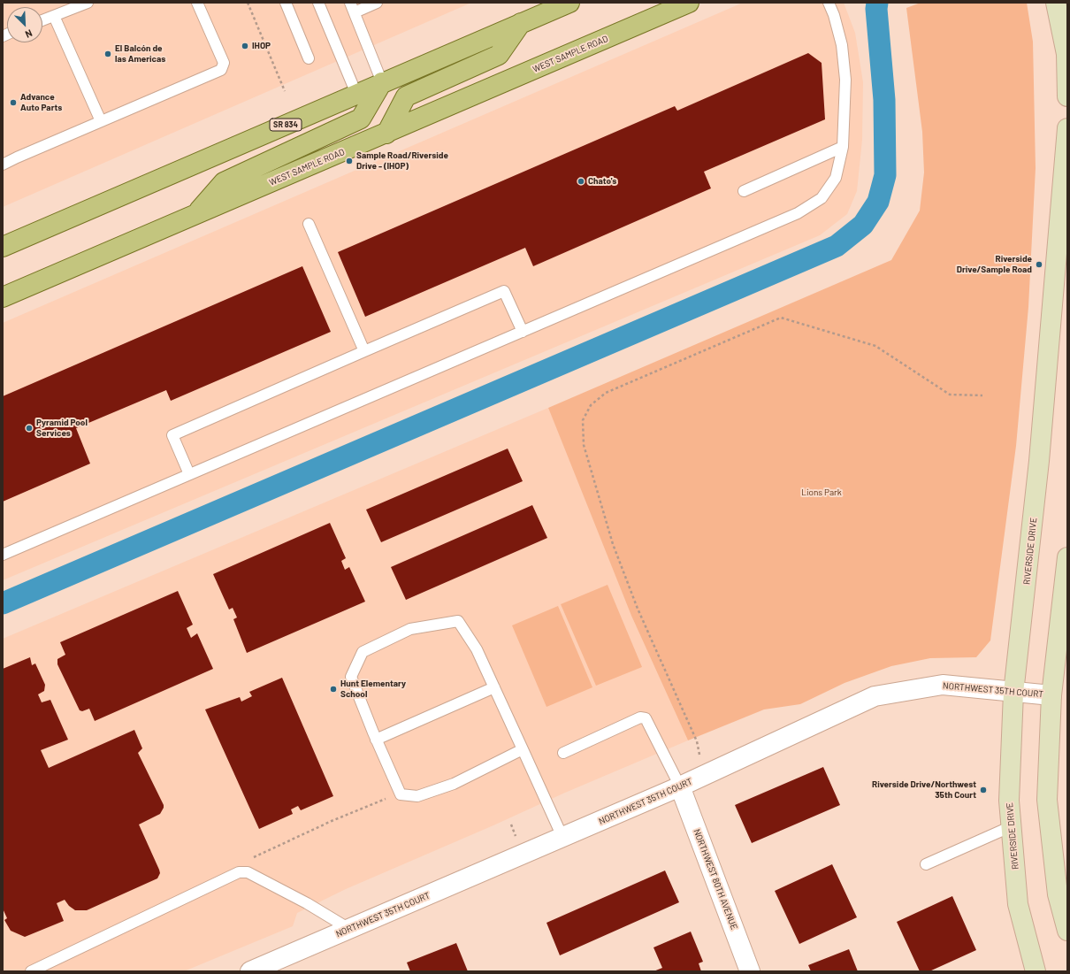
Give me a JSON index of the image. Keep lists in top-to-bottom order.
{
  "streets": {
    "main road": ["WEST SAMPLE ROAD", "SR 834"],
    "street": ["RIVERSIDE DRIVE", "NORTHWEST 35TH COURT", "NORTHWEST 80TH AVENUE"]
  },
  "crossings": [
    ["RIVERSIDE DRIVE", "NORTHWEST 35TH COURT"],
    ["NORTHWEST 35TH COURT", "NORTHWEST 80TH AVENUE"]
  ],
  "parks": ["Lions Park"],
  "places": [
    "IHOP",
    "El Balcón de las Americas",
    "Advance Auto Parts",
    "Sample Road/Riverside Drive - (IHOP)",
    "Chato's",
    "Riverside Drive/Sample Road",
    "Pyramid Pool Services",
    "Hunt Elementary School",
    "Riverside Drive/Northwest 35th Court"
  ],
  "north": "bottom right"
}
